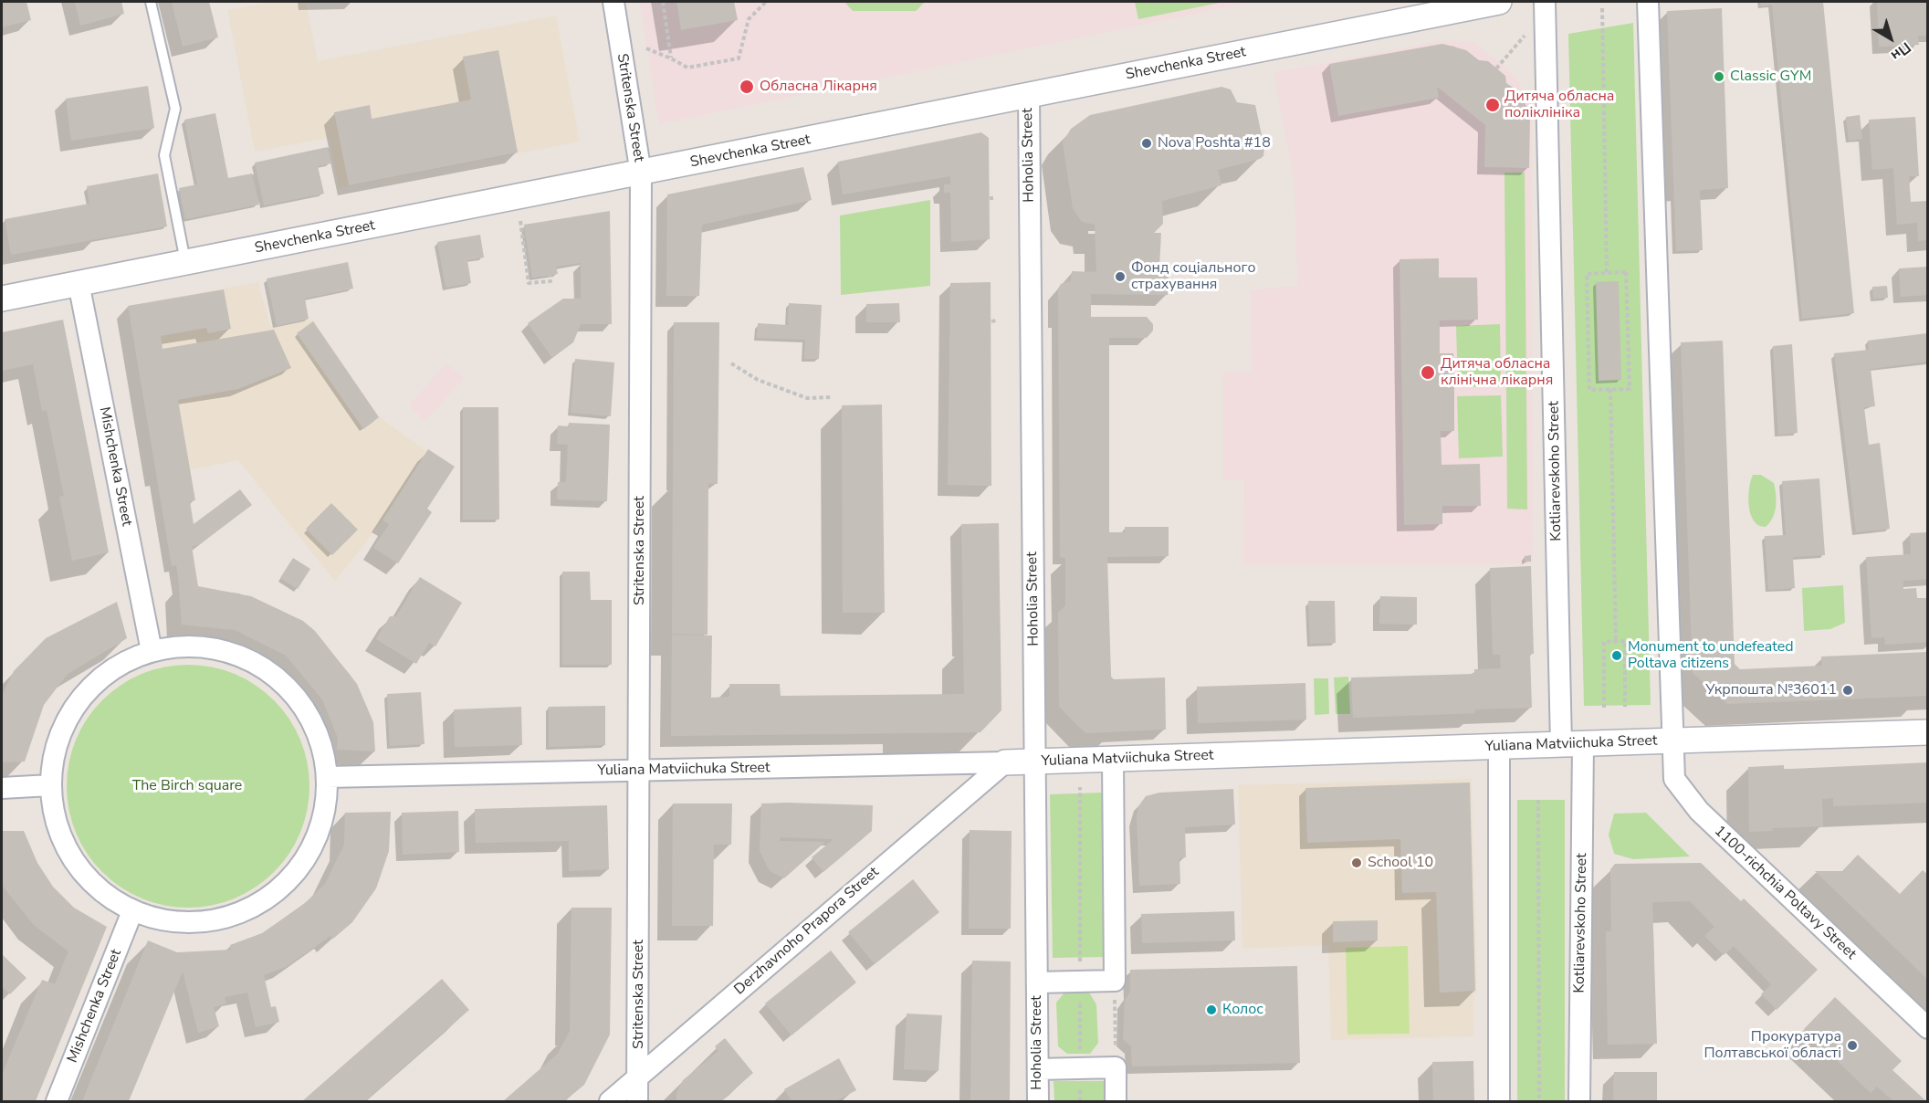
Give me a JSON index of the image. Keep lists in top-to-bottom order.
{
  "streets": {
    "street": [
      "Shevchenka Street",
      "Stritenska Street",
      "Hoholia Street",
      "Mishchenka Street",
      "Kotliarevskoho Street",
      "Yuliana Matviichuka Street",
      "1100-richchia Poltavy Street",
      "Derzhavnoho Prapora Street"
    ]
  },
  "crossings": [
    ["Shevchenka Street", "Stritenska Street"],
    ["Shevchenka Street", "Hoholia Street"],
    ["Shevchenka Street", "Mishchenka Street"],
    ["Stritenska Street", "Yuliana Matviichuka Street"],
    ["Stritenska Street", "Derzhavnoho Prapora Street"],
    ["Hoholia Street", "Yuliana Matviichuka Street"],
    ["Kotliarevskoho Street", "Yuliana Matviichuka Street"],
    ["Yuliana Matviichuka Street", "1100-richchia Poltavy Street"],
    ["Yuliana Matviichuka Street", "Derzhavnoho Prapora Street"]
  ],
  "parks": ["The Birch square"],
  "places": [
    "Classic GYM",
    "Обласна Лікарня",
    "Дитяча обласна поліклініка",
    "Nova Poshta #18",
    "Фонд соціального страхування",
    "Дитяча обласна клінічна лікарня",
    "Monument to undefeated Poltava citizens",
    "Укрпошта №36011",
    "School 10",
    "Колос",
    "Прокуратура Полтавської області"
  ],
  "north": "bottom right"
}
